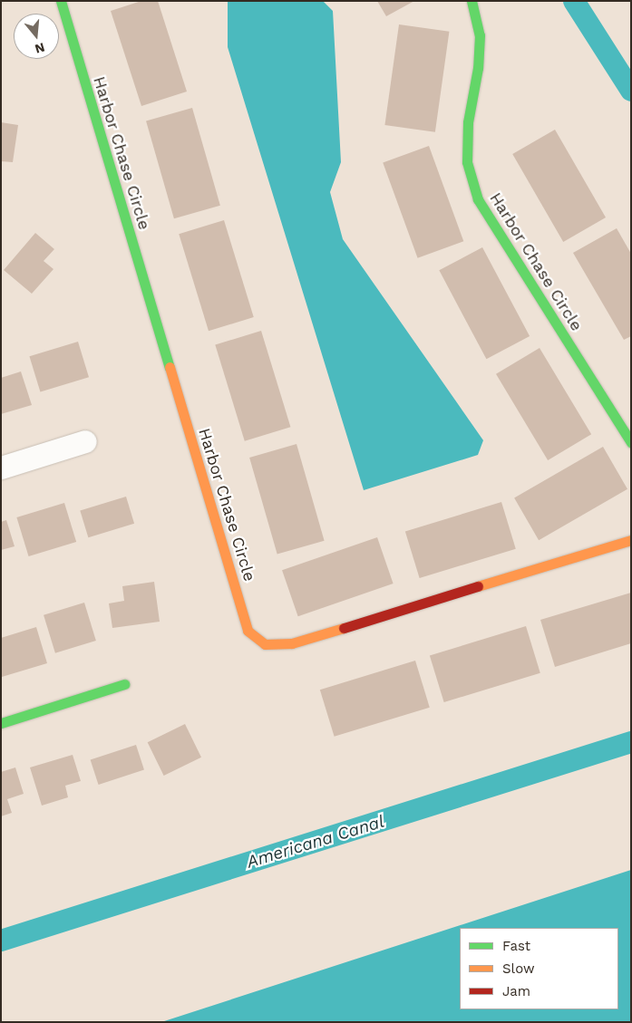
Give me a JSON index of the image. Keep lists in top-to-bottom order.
{
  "streets": {
    "street": ["Harbor Chase Circle"]
  },
  "water": ["Americana Canal"],
  "legend": ["Fast", "Slow", "Jam"],
  "north": "bottom"
}
